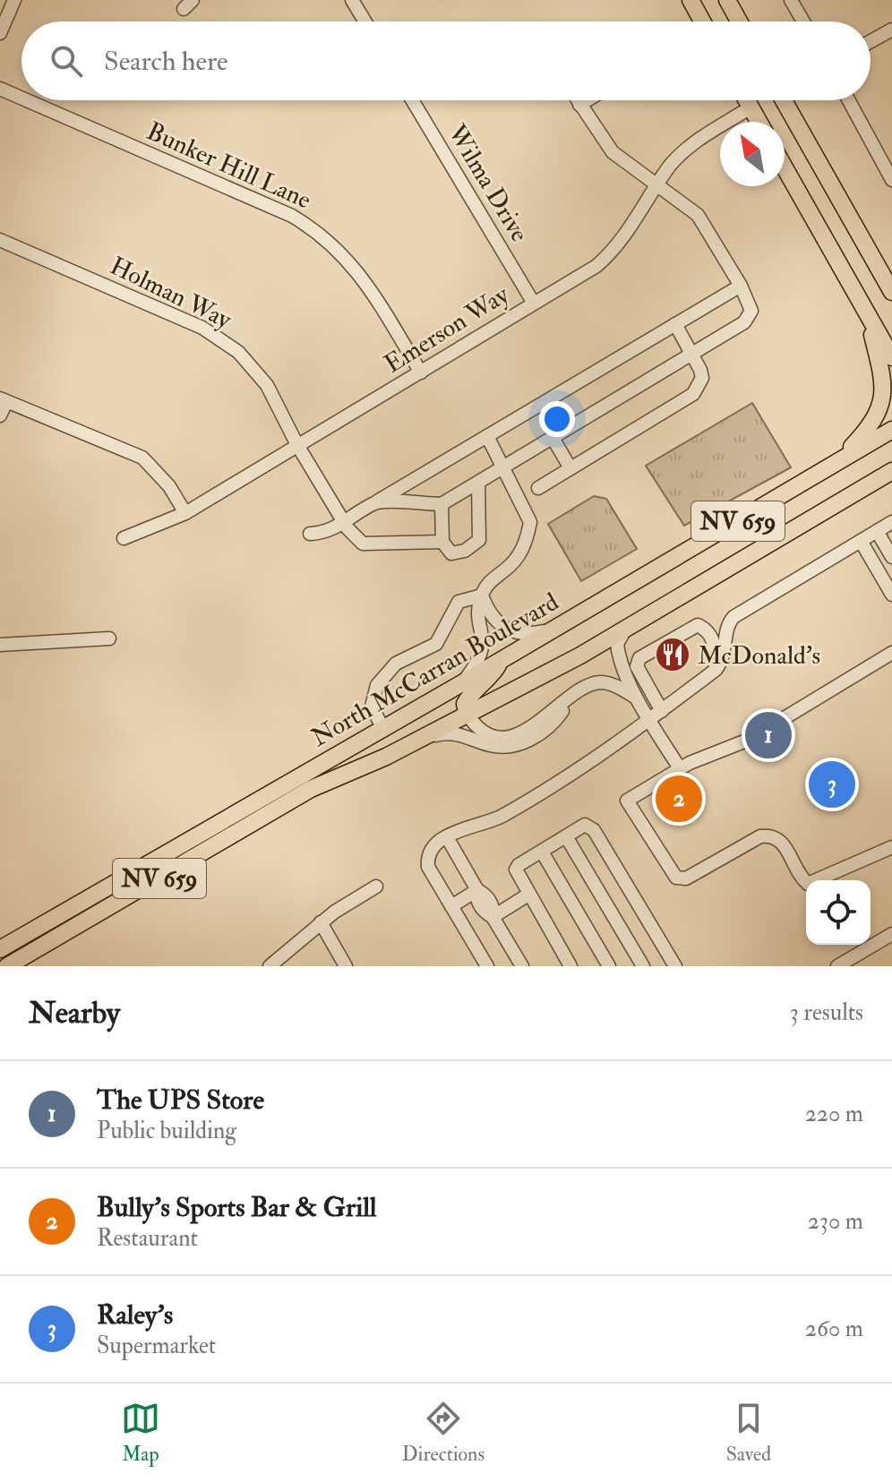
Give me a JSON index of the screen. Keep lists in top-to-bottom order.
{
  "streets": {
    "main road": ["NV 659", "North McCarran Boulevard"],
    "street": [
      "Bunker Hill Lane",
      "Wilma Drive",
      "Holman Way",
      "Emerson Way"
    ]
  },
  "crossings": [
    ["Bunker Hill Lane", "Emerson Way"],
    ["Wilma Drive", "Emerson Way"],
    ["Holman Way", "Emerson Way"]
  ],
  "places": {
    "restaurant": ["McDonald's"]
  },
  "north": "top left",
  "page": {
    "search": "Search here",
    "pins": ["1", "3", "2"],
    "heading": ["Nearby", "3 results"],
    "list": [
      {
        "mark": "1",
        "name": "The UPS Store",
        "note": "Public building",
        "value": "220 m"
      },
      {
        "mark": "2",
        "name": "Bully's Sports Bar & Grill",
        "note": "Restaurant",
        "value": "230 m"
      },
      {
        "mark": "3",
        "name": "Raley's",
        "note": "Supermarket",
        "value": "260 m"
      }
    ],
    "nav": ["Map", "Directions", "Saved"]
  }
}
